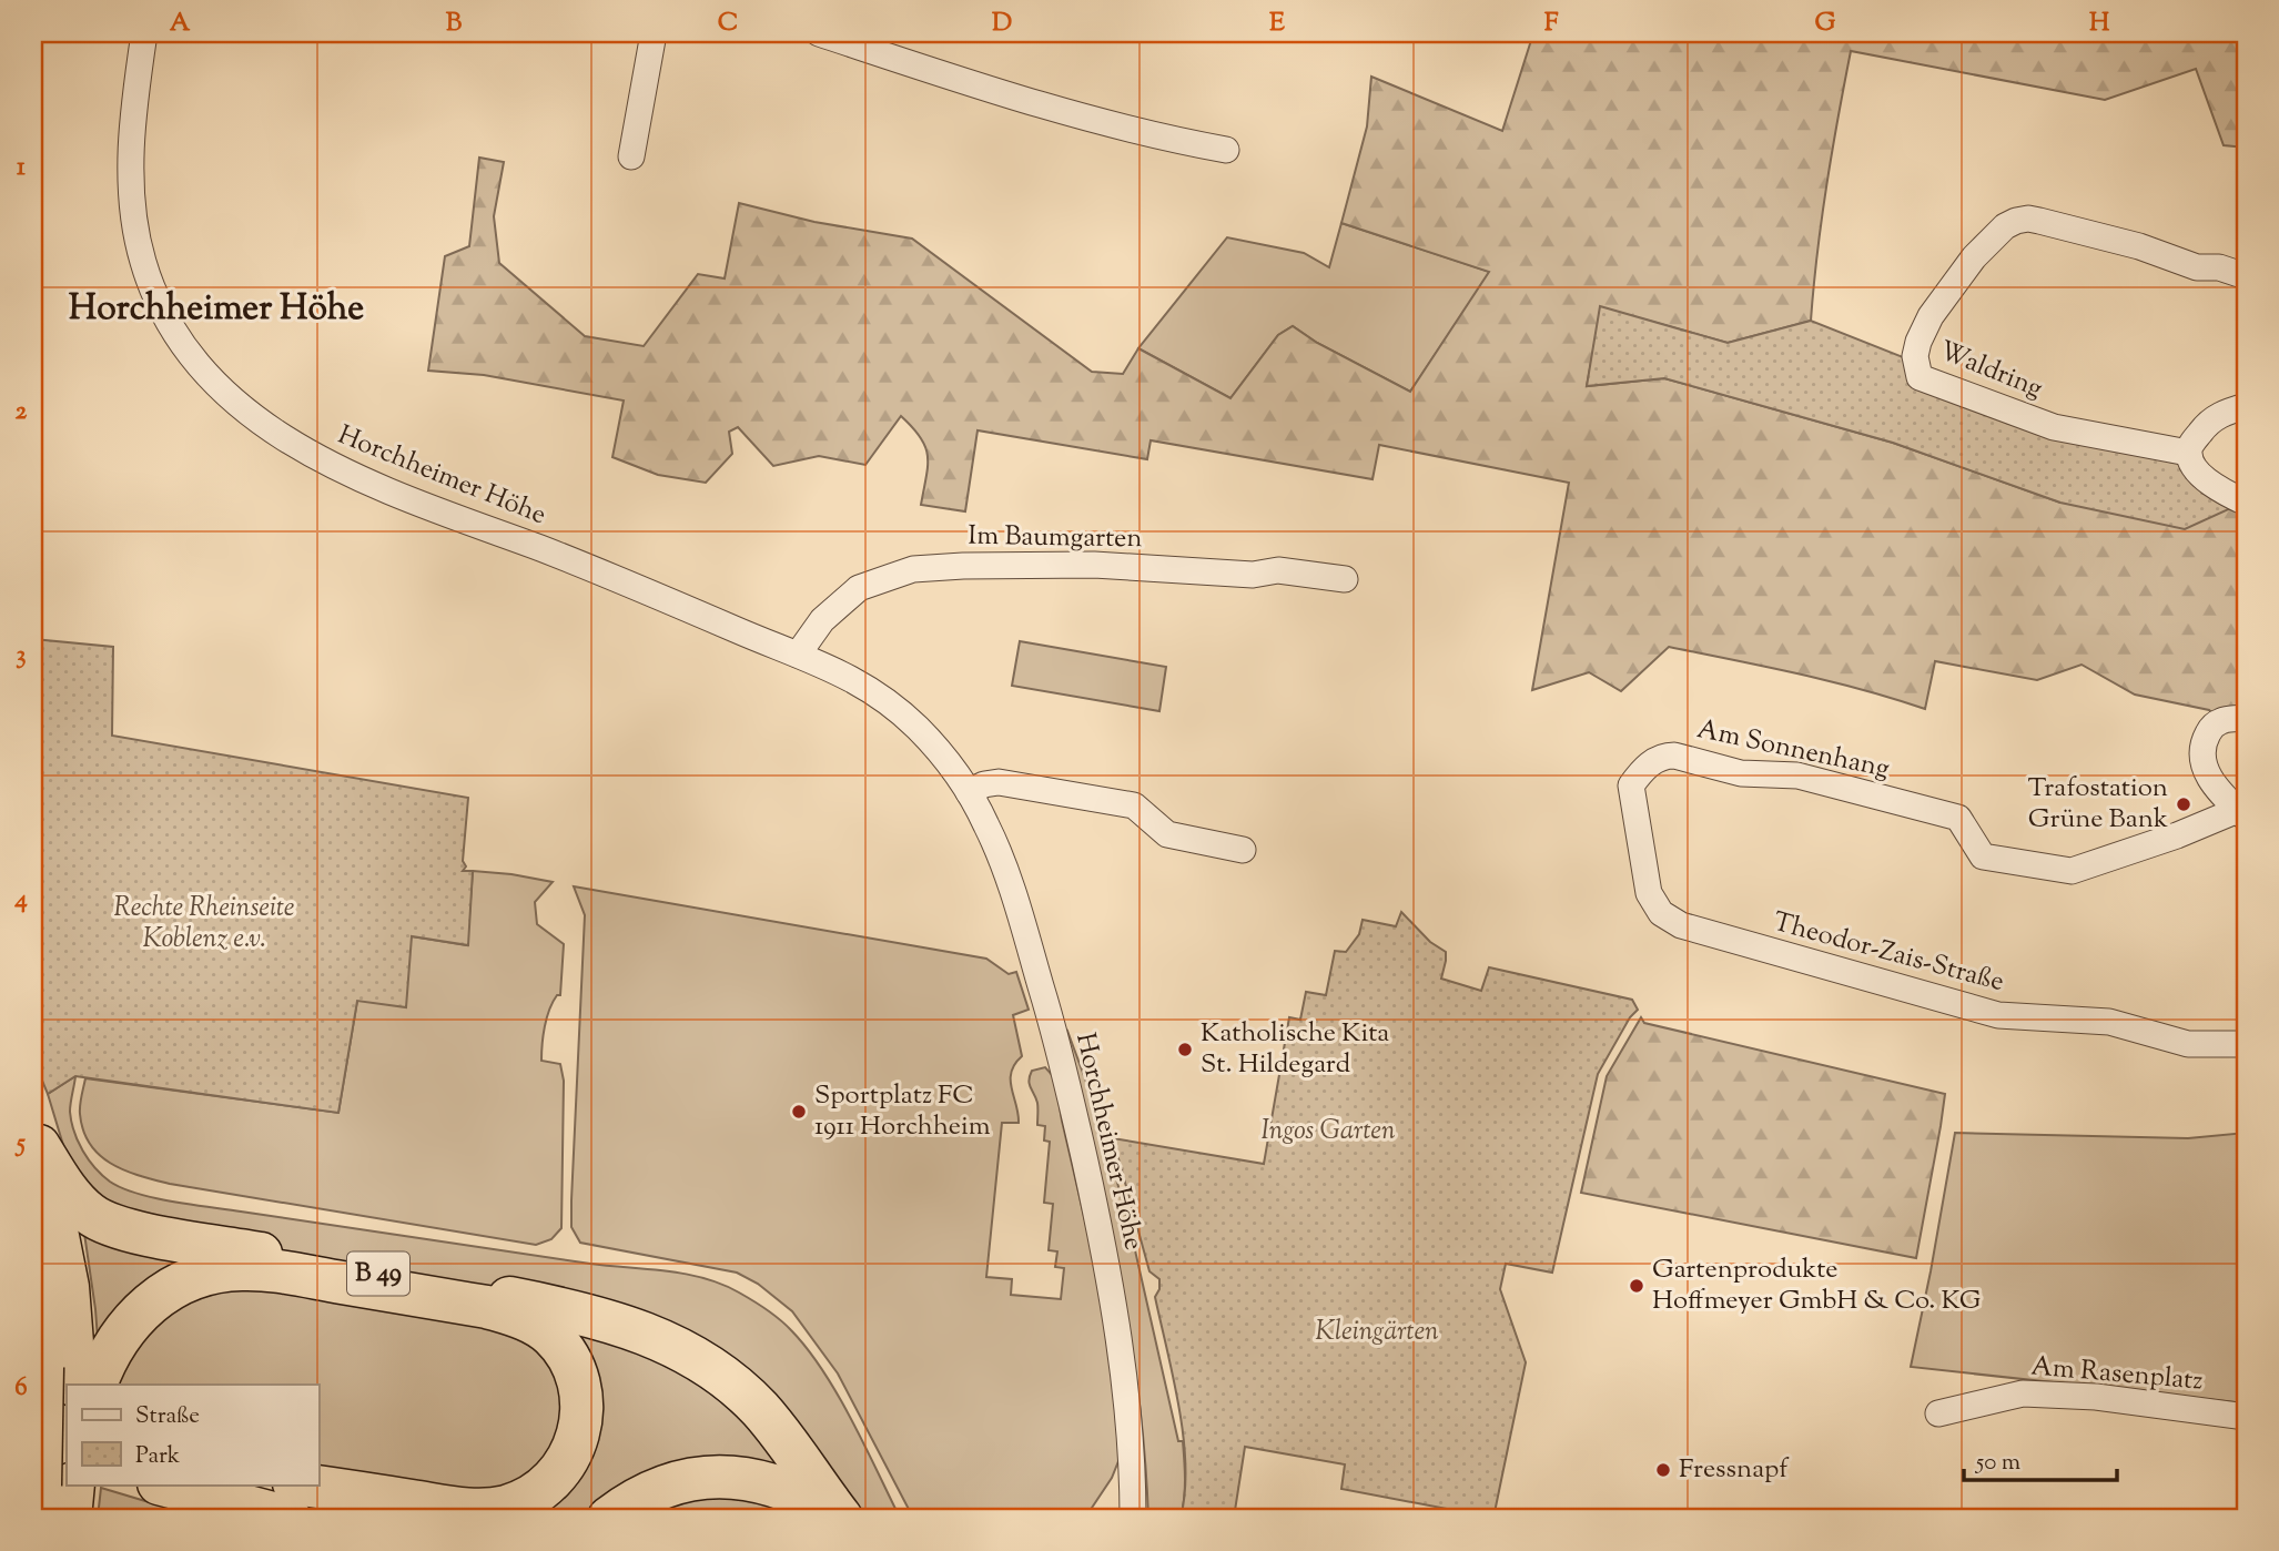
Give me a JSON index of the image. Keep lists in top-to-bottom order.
{
  "streets": {
    "highway": ["B 49"],
    "street": [
      "Waldring",
      "Horchheimer Höhe",
      "Im Baumgarten",
      "Am Sonnenhang",
      "Theodor-Zais-Straße",
      "Am Rasenplatz"
    ]
  },
  "crossings": [
    ["Horchheimer Höhe", "Im Baumgarten"],
    ["Am Sonnenhang", "Theodor-Zais-Straße"]
  ],
  "districts": ["Horchheimer Höhe"],
  "parks": ["Rechte Rheinseite Koblenz e.v.", "Ingos Garten", "Kleingärten"],
  "places": [
    "Trafostation Grüne Bank",
    "Katholische Kita St. Hildegard",
    "Sportplatz FC 1911 Horchheim",
    "Gartenprodukte Hoffmeyer GmbH & Co. KG",
    "Fressnapf"
  ],
  "legend": ["Straße", "Park"],
  "scale_bar": "50 m",
  "grid": {
    "columns": [
      "A",
      "B",
      "C",
      "D",
      "E",
      "F",
      "G",
      "H"
    ],
    "rows": [
      "1",
      "2",
      "3",
      "4",
      "5",
      "6"
    ]
  }
}
